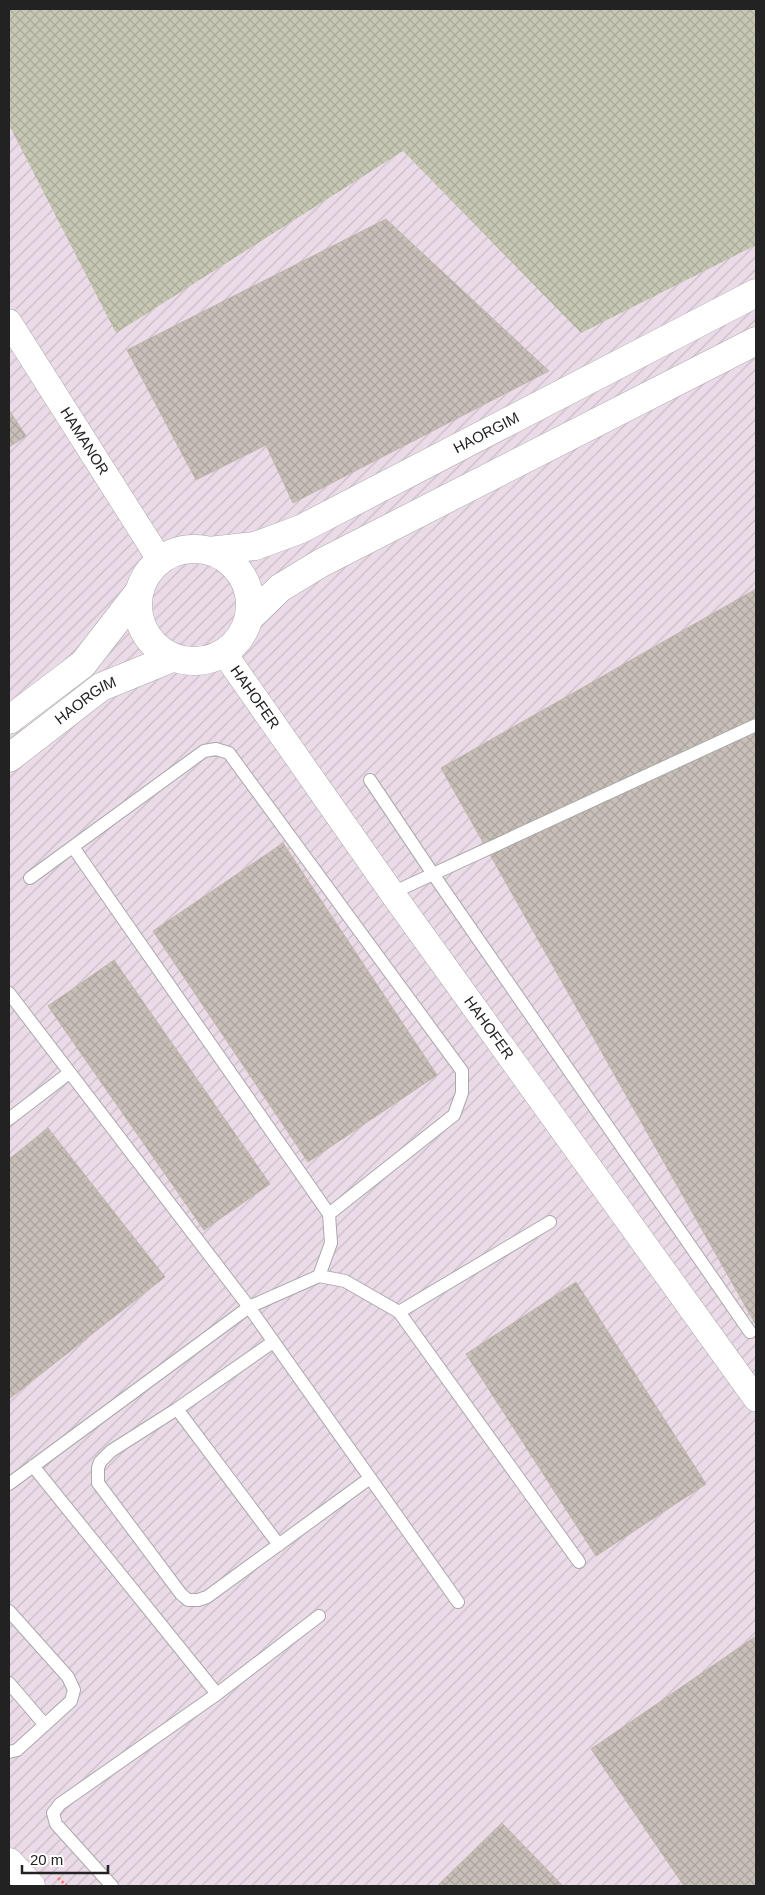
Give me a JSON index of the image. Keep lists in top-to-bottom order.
{
  "streets": {
    "street": ["HAORGIM", "HAMANOR", "HAHOFER"]
  },
  "crossings": [
    ["HAORGIM", "HAMANOR"],
    ["HAORGIM", "HAHOFER"],
    ["HAMANOR", "HAHOFER"]
  ],
  "scale_bar": "20 m"
}
